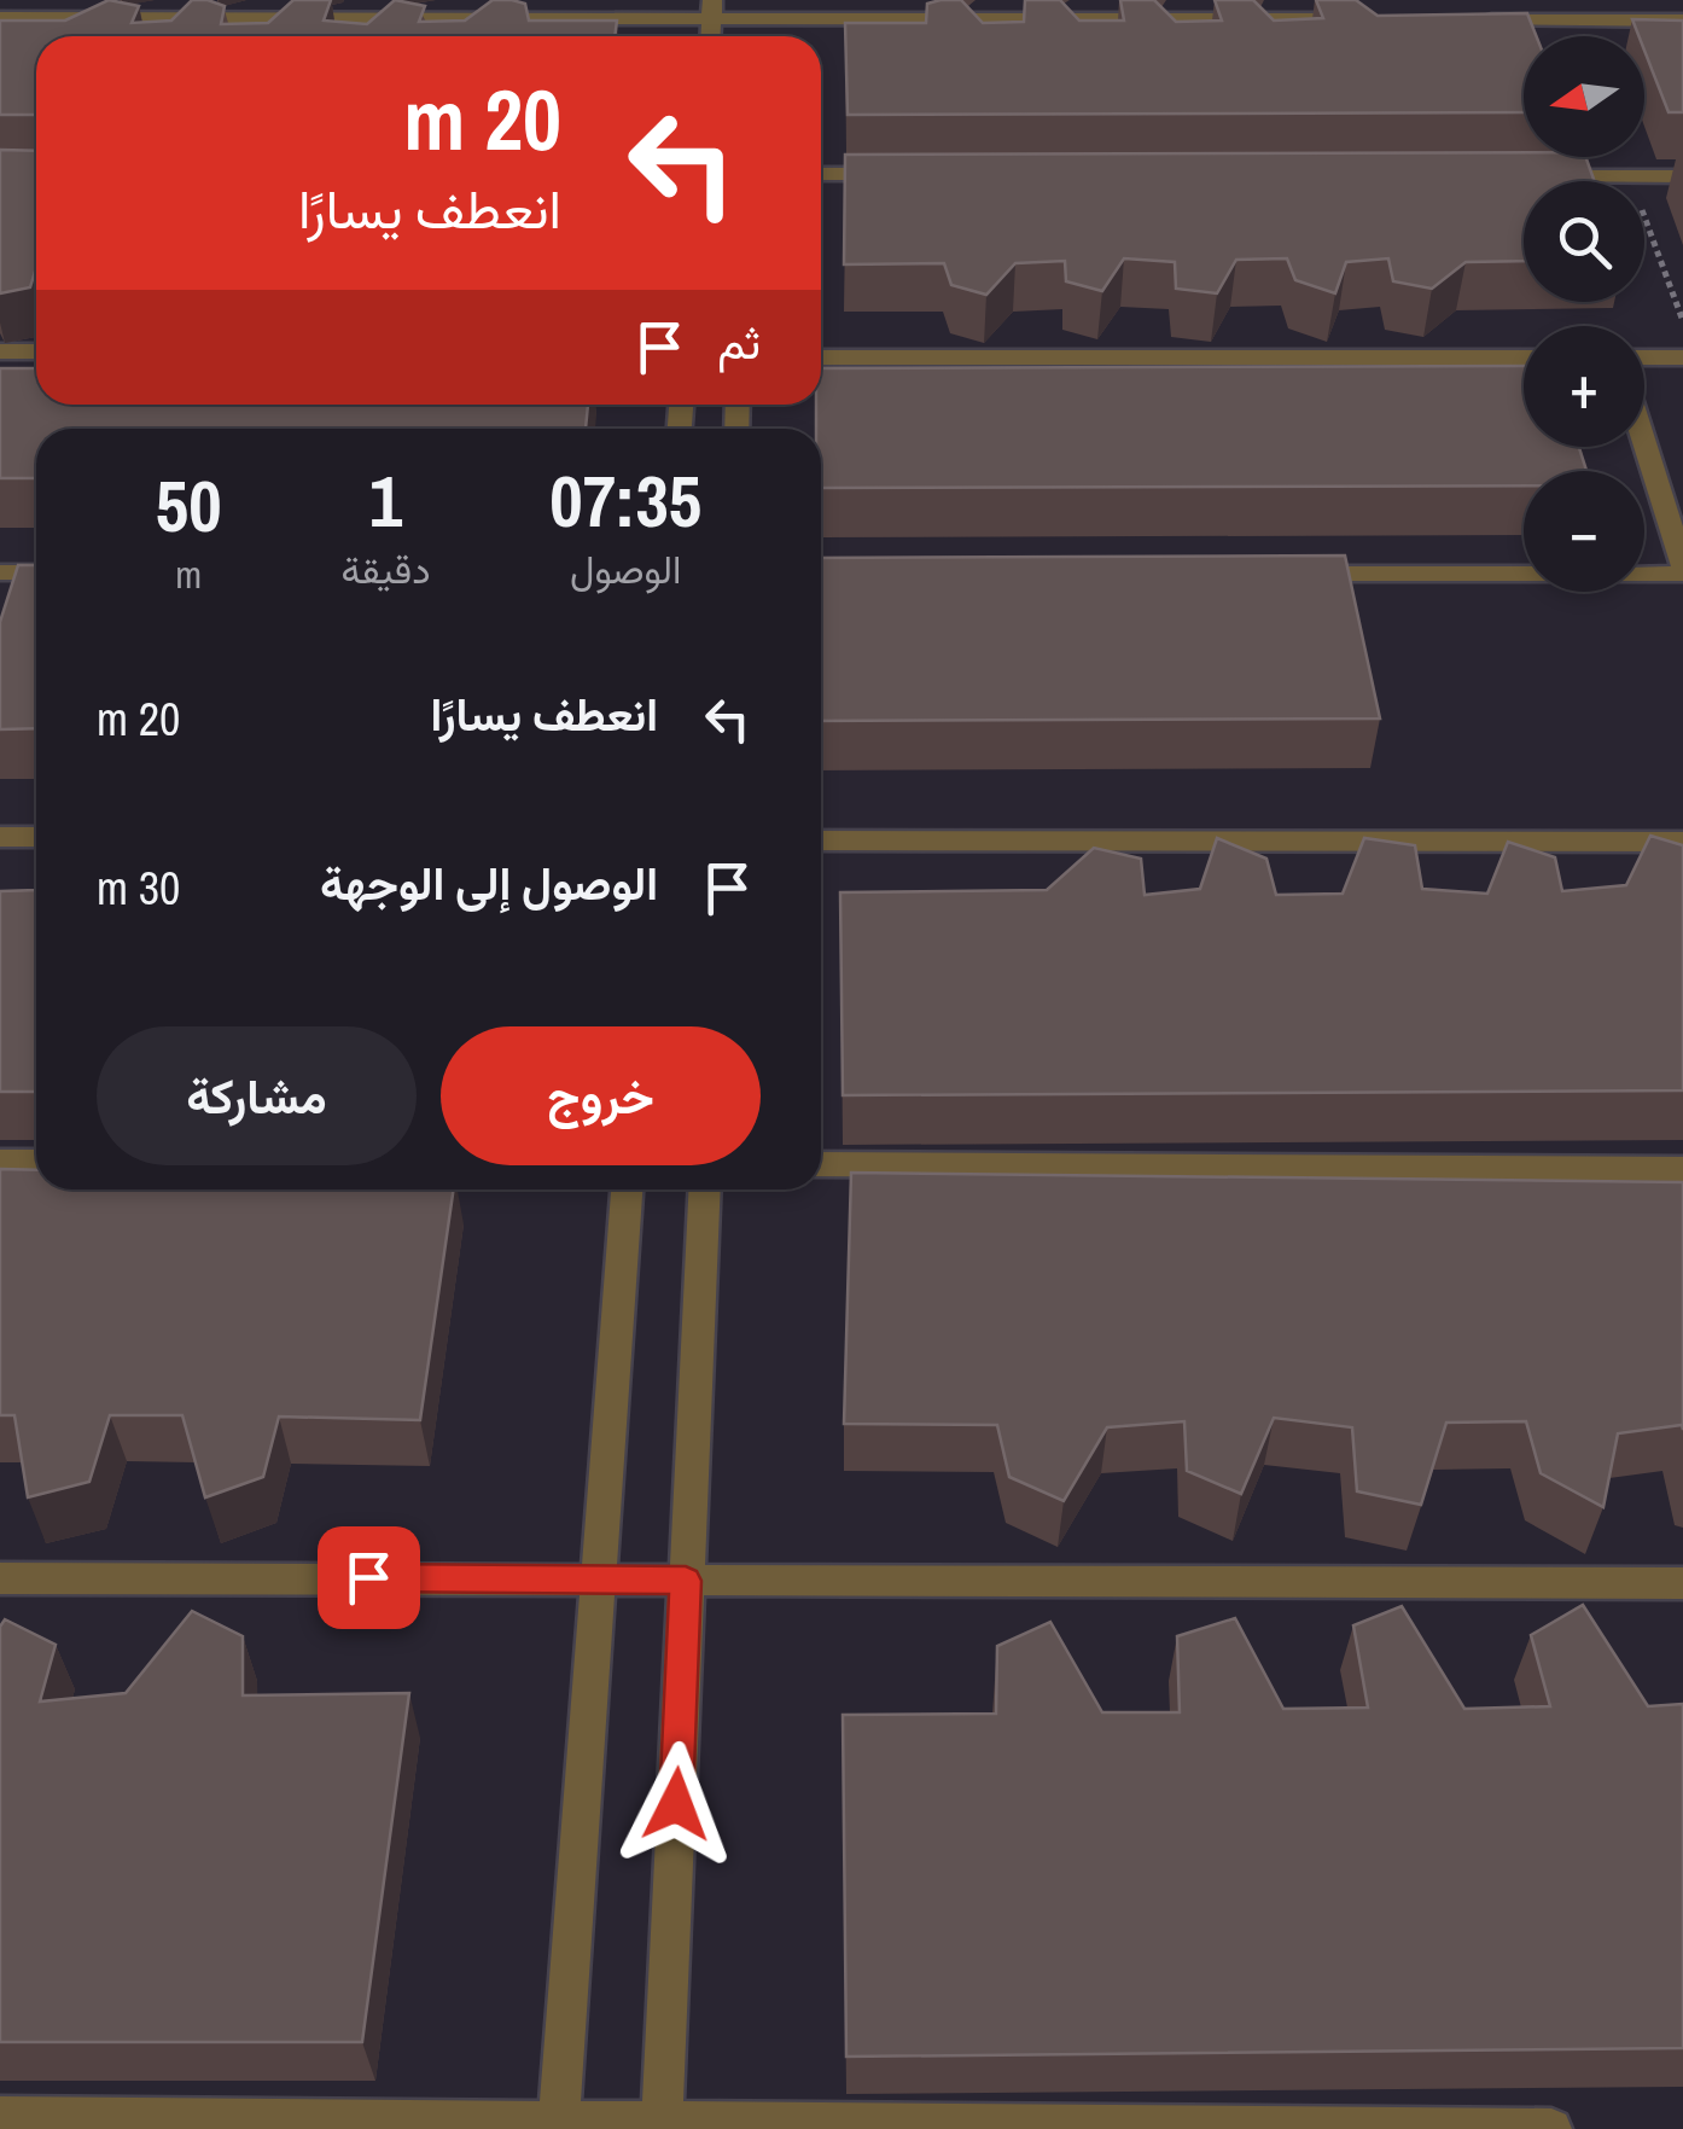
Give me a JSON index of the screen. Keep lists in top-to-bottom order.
{
  "north": "left",
  "page": {
    "map_buttons": ["+", "−"],
    "turn": ["20 m", "انعطف يسارًا"],
    "then": "ثم",
    "eta": [
      "07:35",
      "الوصول",
      "1",
      "دقيقة",
      "50",
      "m"
    ],
    "list": [
      {
        "name": "انعطف يسارًا",
        "value": "20 m"
      },
      {
        "name": "الوصول إلى الوجهة",
        "value": "30 m"
      }
    ],
    "buttons": ["خروج", "مشاركة"]
  }
}
